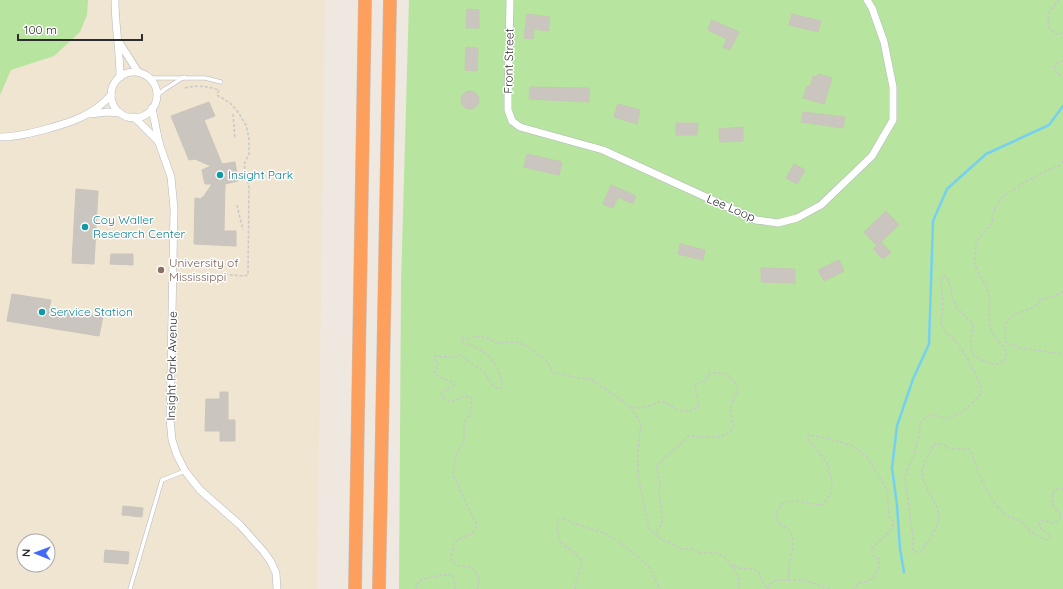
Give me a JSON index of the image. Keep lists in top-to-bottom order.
{
  "streets": {
    "street": ["Front Street", "Lee Loop", "Insight Park Avenue"]
  },
  "crossings": [
    ["Front Street", "Lee Loop"]
  ],
  "places": [
    "Insight Park",
    "Coy Waller Research Center",
    "University of Mississippi",
    "Service Station"
  ],
  "scale_bar": "100 m",
  "north": "left"
}
